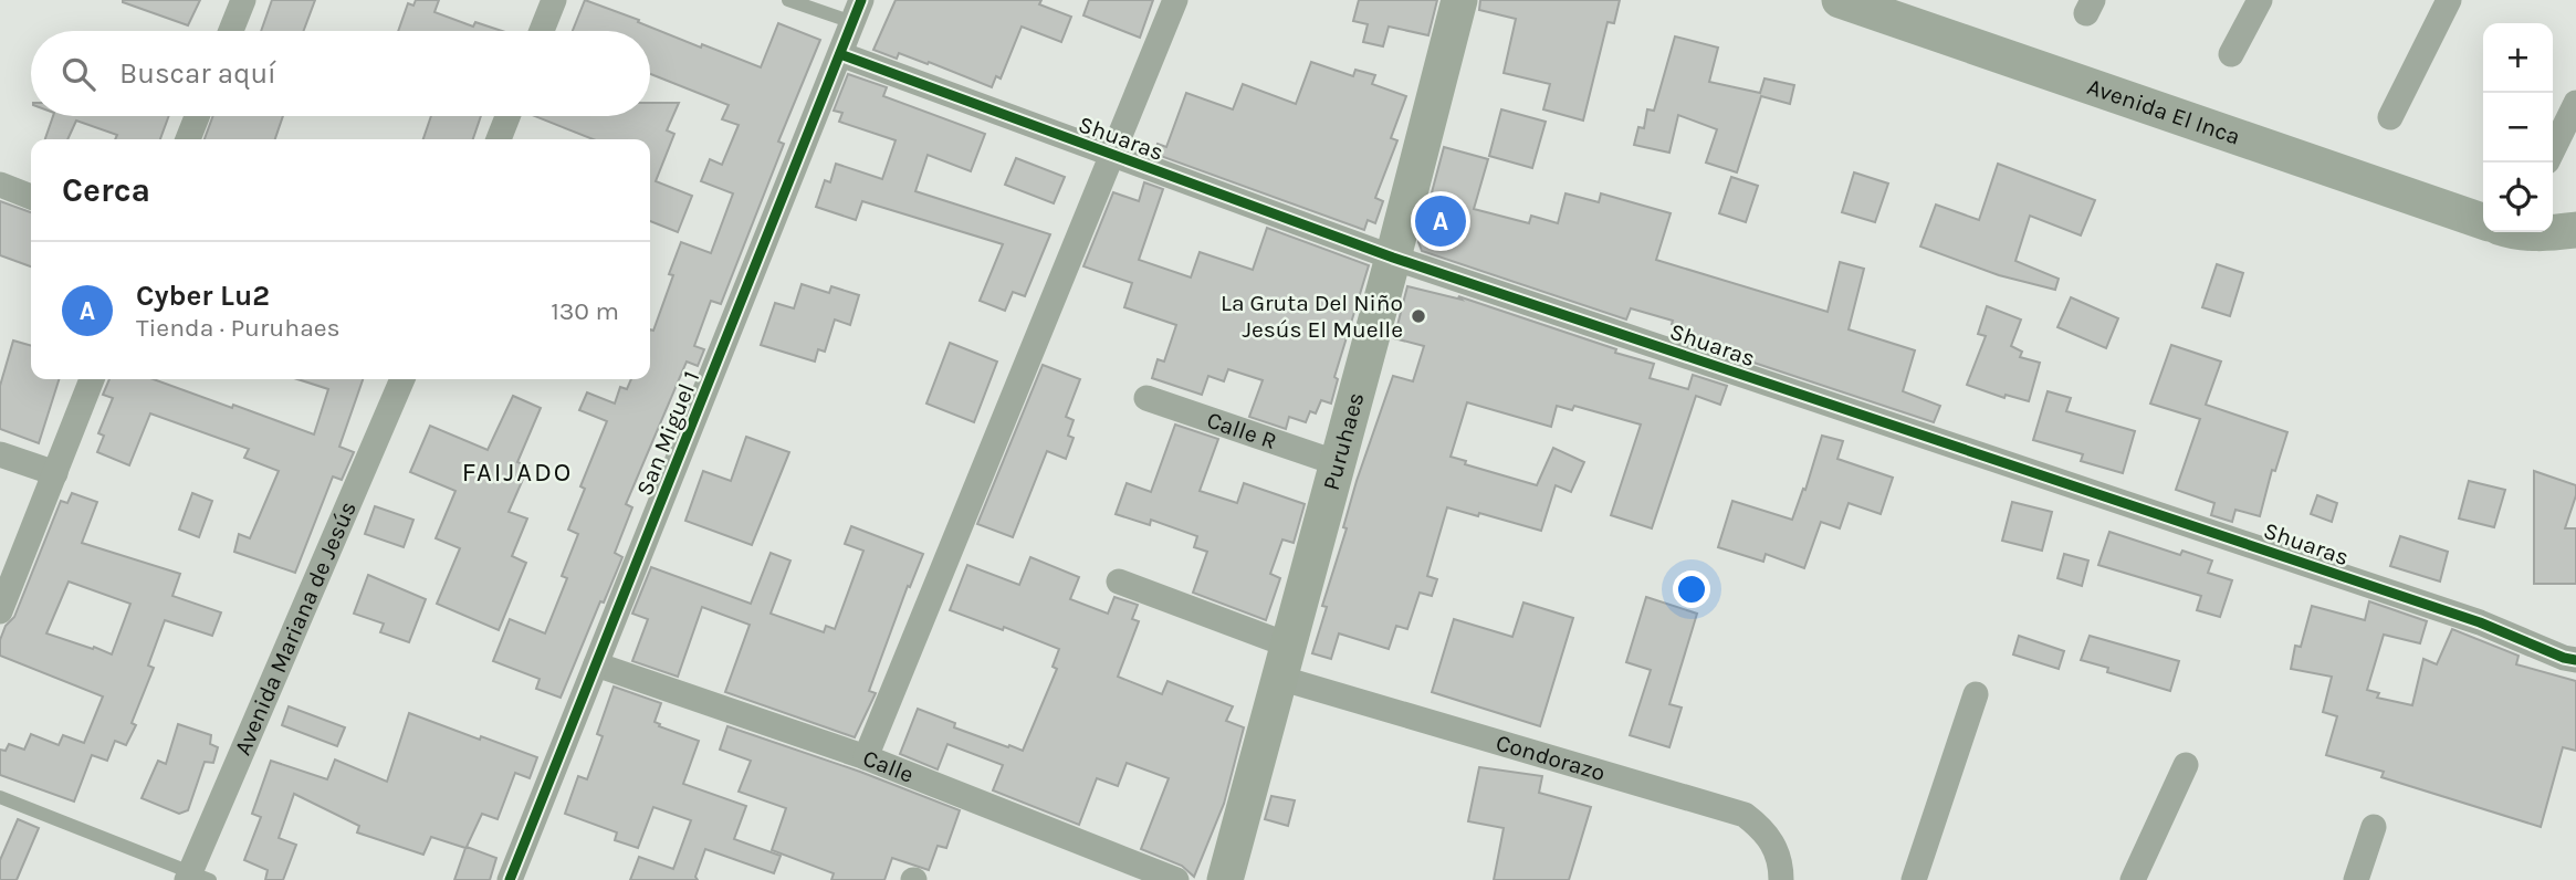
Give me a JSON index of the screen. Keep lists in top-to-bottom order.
{
  "streets": {
    "street": [
      "Avenida El Inca",
      "Shuaras",
      "Calle R",
      "San Miguel 1",
      "Puruhaes",
      "Avenida Mariana de Jesús",
      "Condorazo",
      "Calle"
    ]
  },
  "crossings": [
    ["Shuaras", "San Miguel 1"],
    ["Shuaras", "Puruhaes"],
    ["Calle R", "Puruhaes"],
    ["San Miguel 1", "Calle"],
    ["Puruhaes", "Condorazo"]
  ],
  "districts": ["FAIJADO"],
  "places": ["La Gruta Del Niño Jesús El Muelle"],
  "page": {
    "map_buttons": ["+", "−"],
    "search": "Buscar aquí",
    "heading": "Cerca",
    "pins": "A",
    "list": [
      {
        "mark": "A",
        "name": "Cyber Lu2",
        "note": "Tienda · Puruhaes",
        "value": "130 m"
      }
    ]
  }
}
